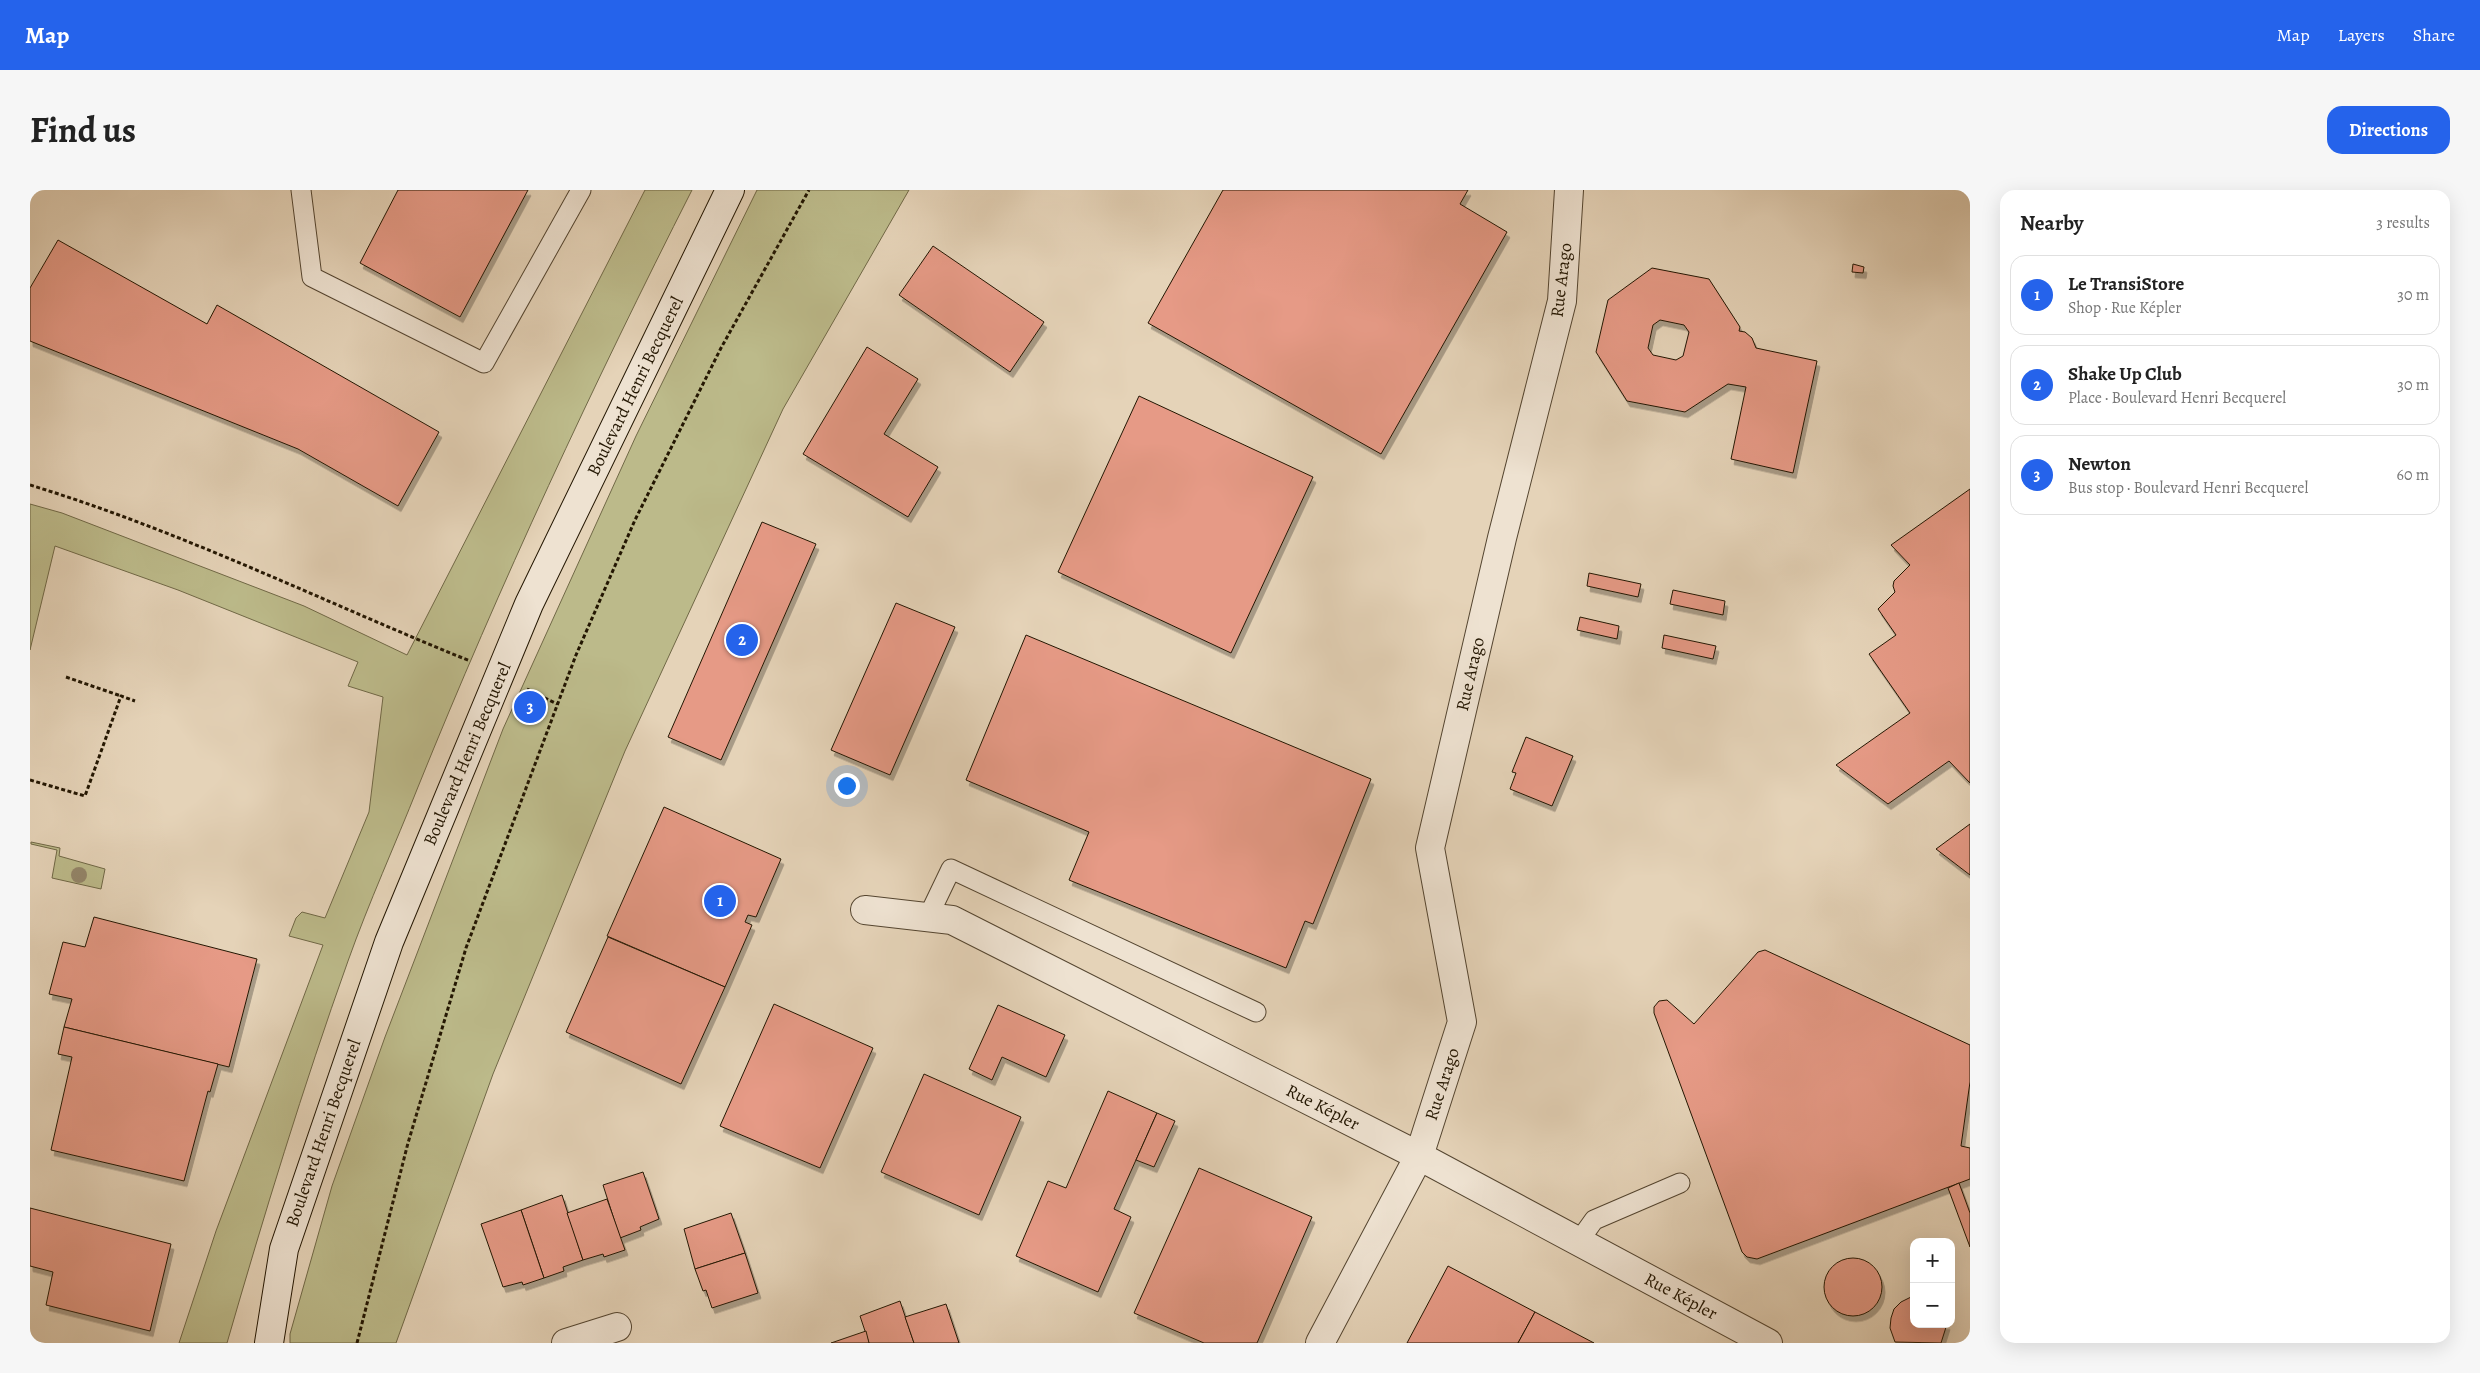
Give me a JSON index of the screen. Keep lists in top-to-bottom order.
{
  "streets": {
    "street": ["Rue Arago", "Boulevard Henri Becquerel", "Rue Képler"]
  },
  "crossings": [
    ["Rue Arago", "Rue Képler"]
  ],
  "page": {
    "header": "Map",
    "nav": ["Map", "Layers", "Share"],
    "title": "Find us",
    "buttons": "Directions",
    "heading": ["Nearby", "3 results"],
    "list": [
      {
        "mark": "1",
        "name": "Le TransiStore",
        "note": "Shop · Rue Képler",
        "value": "30 m"
      },
      {
        "mark": "2",
        "name": "Shake Up Club",
        "note": "Place · Boulevard Henri Becquerel",
        "value": "30 m"
      },
      {
        "mark": "3",
        "name": "Newton",
        "note": "Bus stop · Boulevard Henri Becquerel",
        "value": "60 m"
      }
    ],
    "pins": ["2", "3", "1"],
    "map_buttons": ["+", "−"]
  }
}
